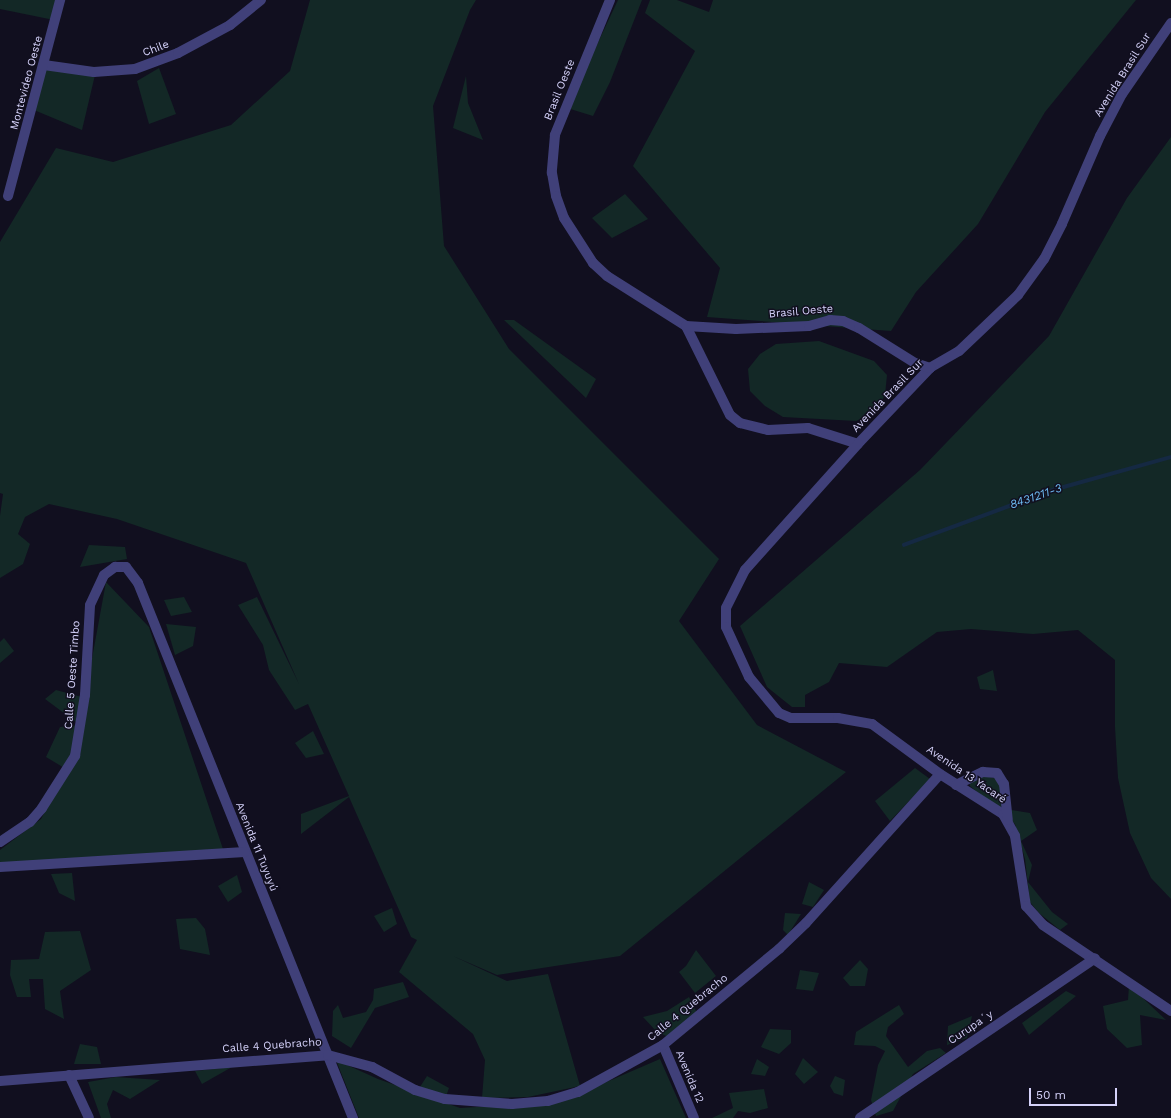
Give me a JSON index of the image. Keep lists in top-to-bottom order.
{
  "streets": {
    "street": [
      "Chile",
      "Avenida Brasil Sur",
      "Montevideo Oeste",
      "Brasil Oeste",
      "Calle 5 Oeste Timbo",
      "Avenida 13 Yacaré",
      "Avenida 11 Tuyuyú",
      "Calle 4 Quebracho",
      "Curupa´y",
      "Avenida 12"
    ]
  },
  "crossings": [
    ["Chile", "Montevideo Oeste"],
    ["Avenida Brasil Sur", "Brasil Oeste"],
    ["Avenida Brasil Sur", "Avenida 13 Yacaré"],
    ["Calle 5 Oeste Timbo", "Avenida 11 Tuyuyú"],
    ["Avenida 13 Yacaré", "Calle 4 Quebracho"],
    ["Avenida 13 Yacaré", "Curupa´y"],
    ["Avenida 11 Tuyuyú", "Calle 4 Quebracho"],
    ["Calle 4 Quebracho", "Avenida 12"]
  ],
  "water": ["8431211-3"],
  "scale_bar": "50 m"
}
